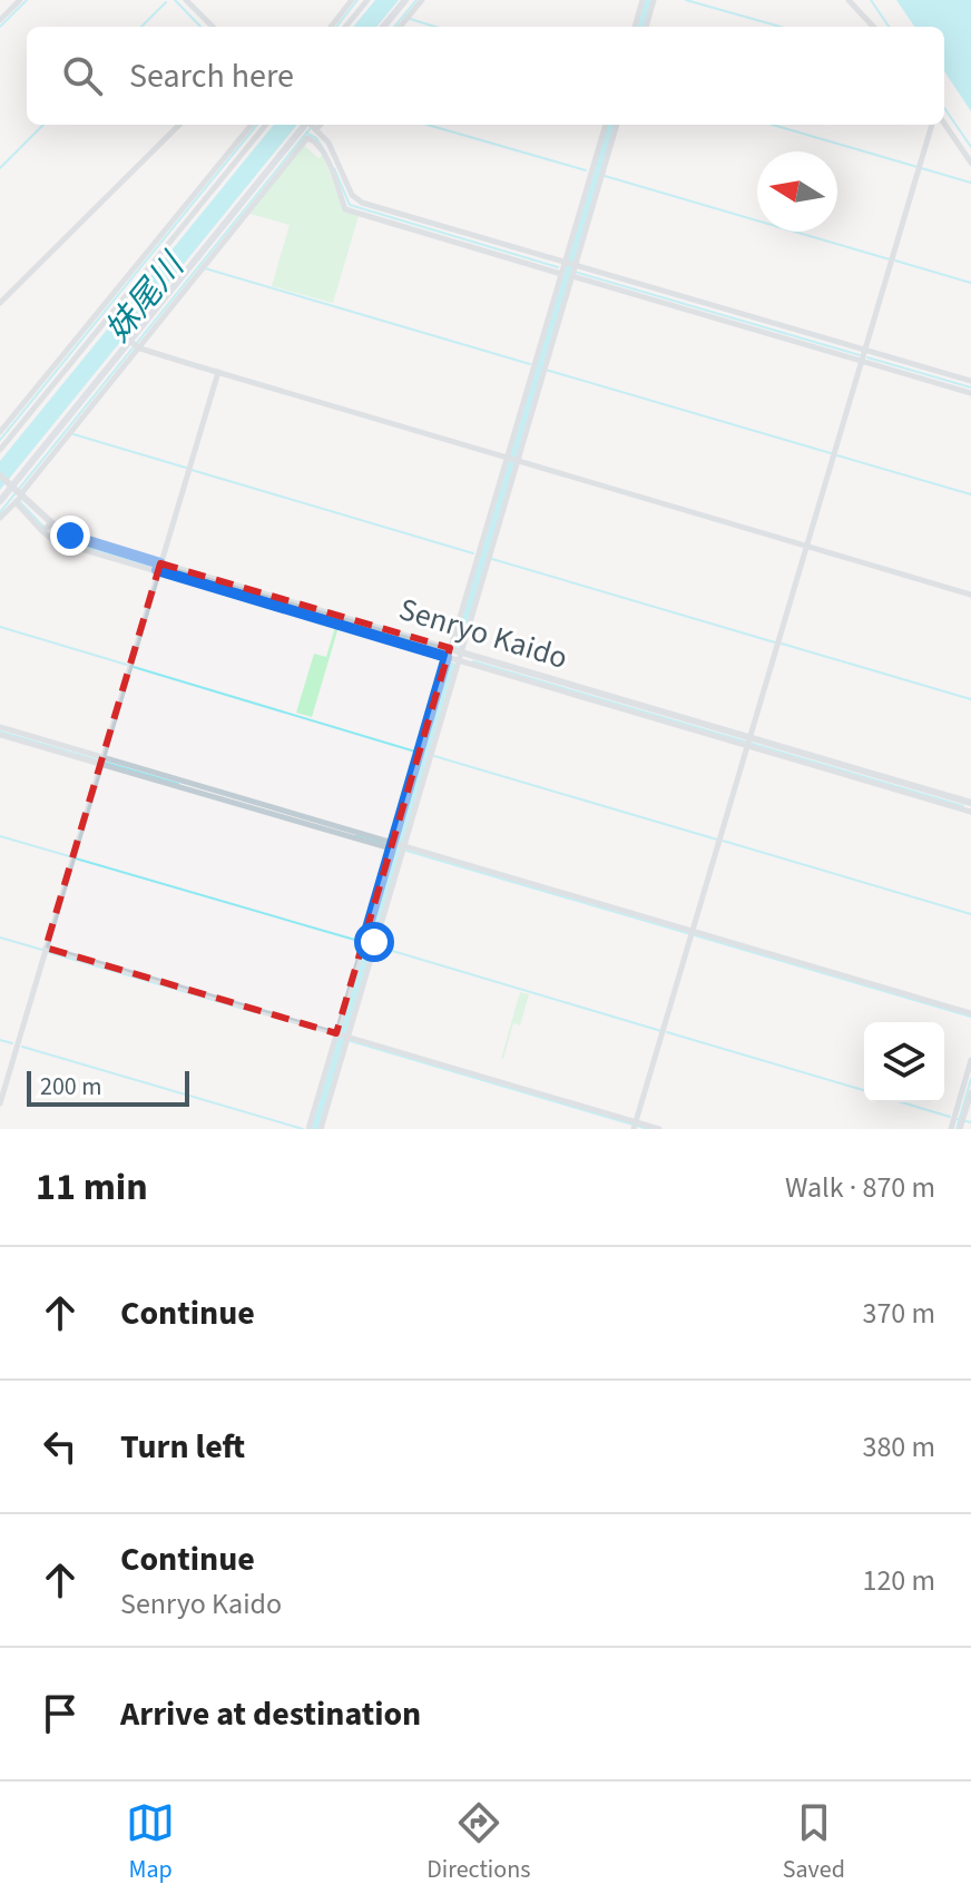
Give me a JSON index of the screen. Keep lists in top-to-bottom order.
{
  "streets": {
    "street": ["Senryo Kaido"]
  },
  "water": ["妹尾川"],
  "scale_bar": "200 m",
  "north": "left",
  "page": {
    "search": "Search here",
    "scale": "200 m",
    "heading": ["11 min", "Walk · 870 m"],
    "list": [
      ["Continue", "370 m"],
      ["Turn left", "380 m"],
      ["Continue", "Senryo Kaido", "120 m"],
      "Arrive at destination"
    ],
    "nav": ["Map", "Directions", "Saved"]
  }
}
